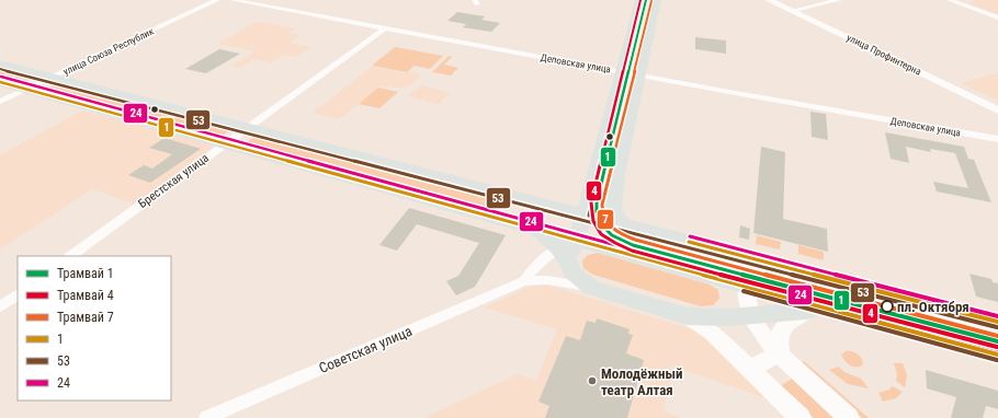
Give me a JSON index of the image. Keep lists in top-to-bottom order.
{
  "streets": {
    "street": [
      "улица Союза Республик",
      "улица Профинтерна",
      "Деповская улица",
      "Брестская улица",
      "Советская улица"
    ]
  },
  "crossings": [
    ["Деповская улица", "Брестская улица"]
  ],
  "places": ["пл. Октября", "Молодёжный театр Алтая"],
  "lines": [
    "tram line 1",
    "tram line 4",
    "tram line 7",
    "transit line 53",
    "transit line 24",
    "transit line 1"
  ],
  "legend": [
    "Трамвай 1",
    "Трамвай 4",
    "Трамвай 7",
    "1",
    "53",
    "24"
  ]
}
